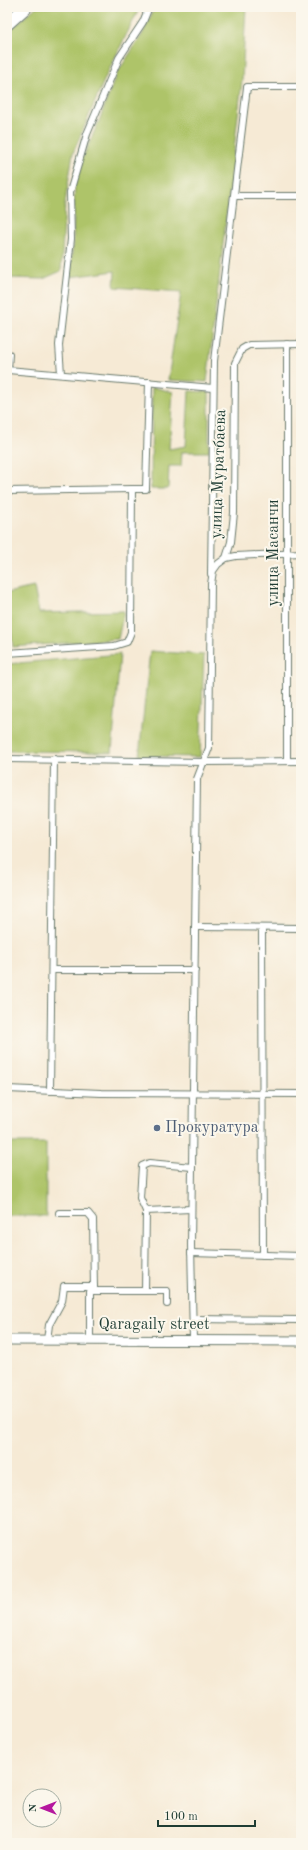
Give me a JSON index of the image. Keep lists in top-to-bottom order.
{
  "streets": {
    "street": ["улица Муратбаева", "улица Масанчи", "Qaragaily street"]
  },
  "crossings": [
    ["улица Муратбаева", "улица Масанчи"],
    ["улица Муратбаева", "Qaragaily street"]
  ],
  "places": ["Прокуратура"],
  "scale_bar": "100 m",
  "north": "left"
}
